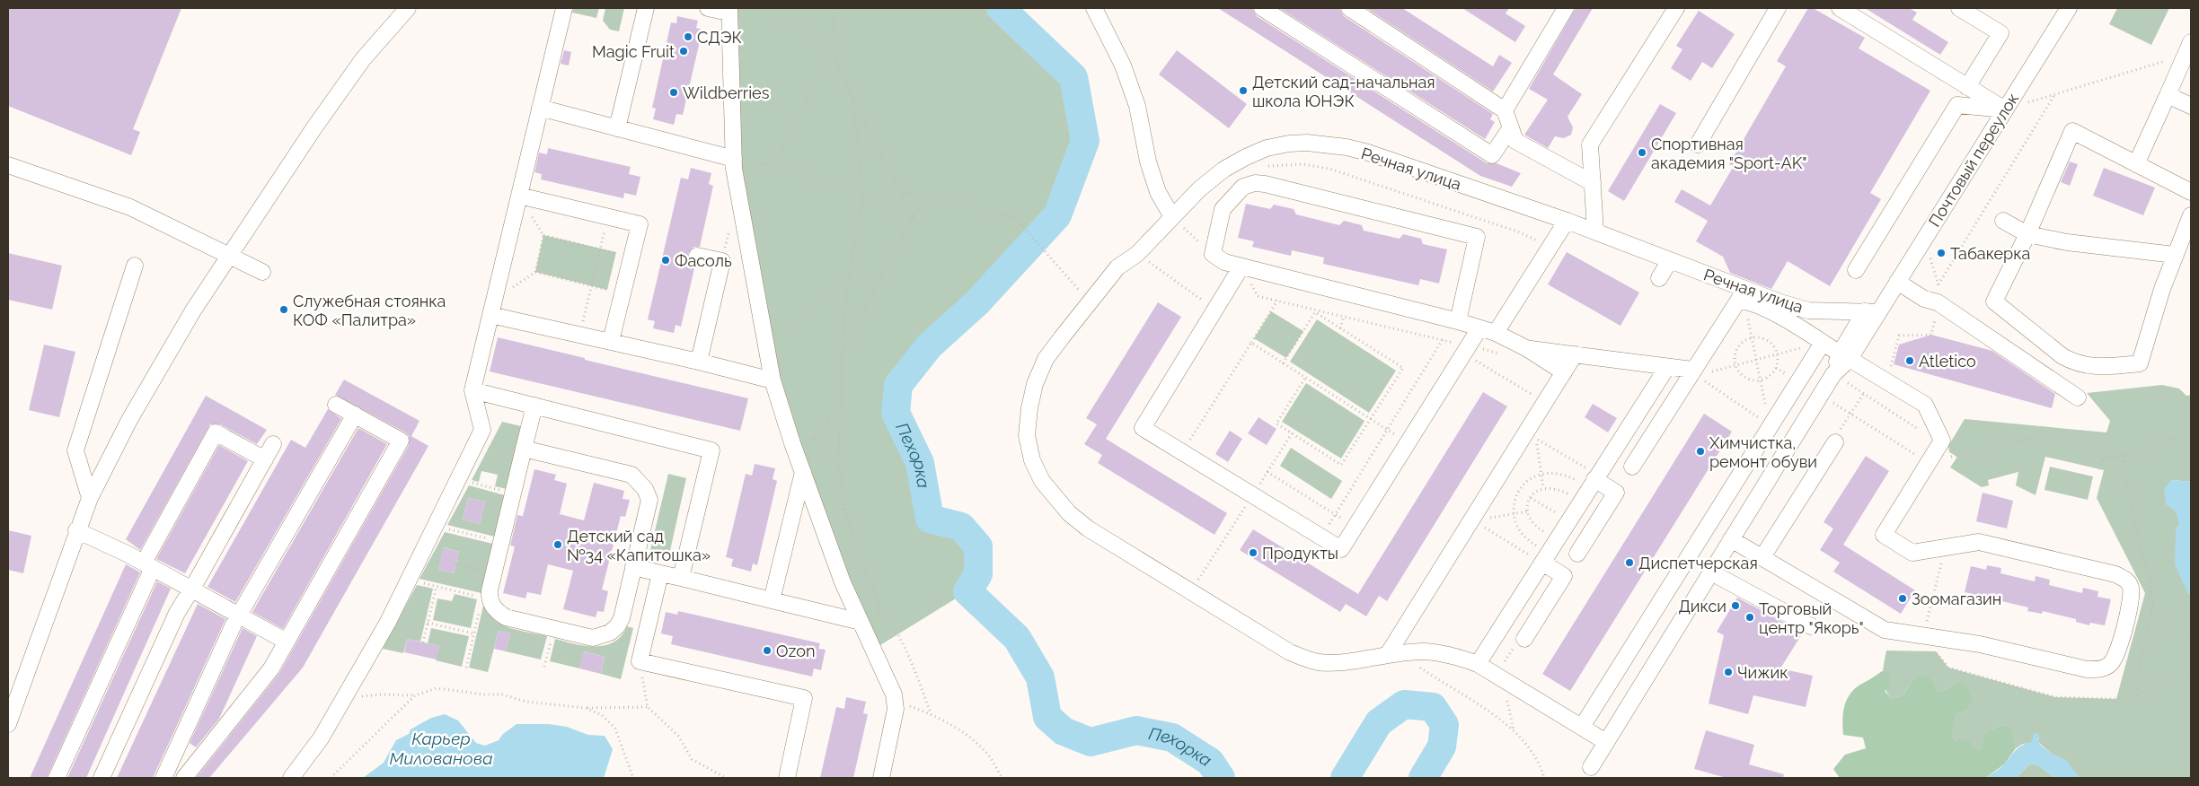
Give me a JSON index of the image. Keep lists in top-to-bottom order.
{
  "streets": {
    "street": ["Почтовый переулок", "Речная улица"]
  },
  "crossings": [
    ["Почтовый переулок", "Речная улица"]
  ],
  "water": ["Пехорка", "Карьер Милованова"],
  "places": [
    "СДЭК",
    "Magic Fruit",
    "Детский сад-начальная школа ЮНЭК",
    "Wildberries",
    "Спортивная академия \"Sport-AK\"",
    "Табакерка",
    "Фасоль",
    "Служебная стоянка КОФ «Палитра»",
    "Atletico",
    "Химчистка, ремонт обуви",
    "Детский сад №34 «Капитошка»",
    "Продукты",
    "Диспетчерская",
    "Зоомагазин",
    "Дикси",
    "Торговый центр \"Якорь\"",
    "Ozon",
    "Чижик"
  ]
}
